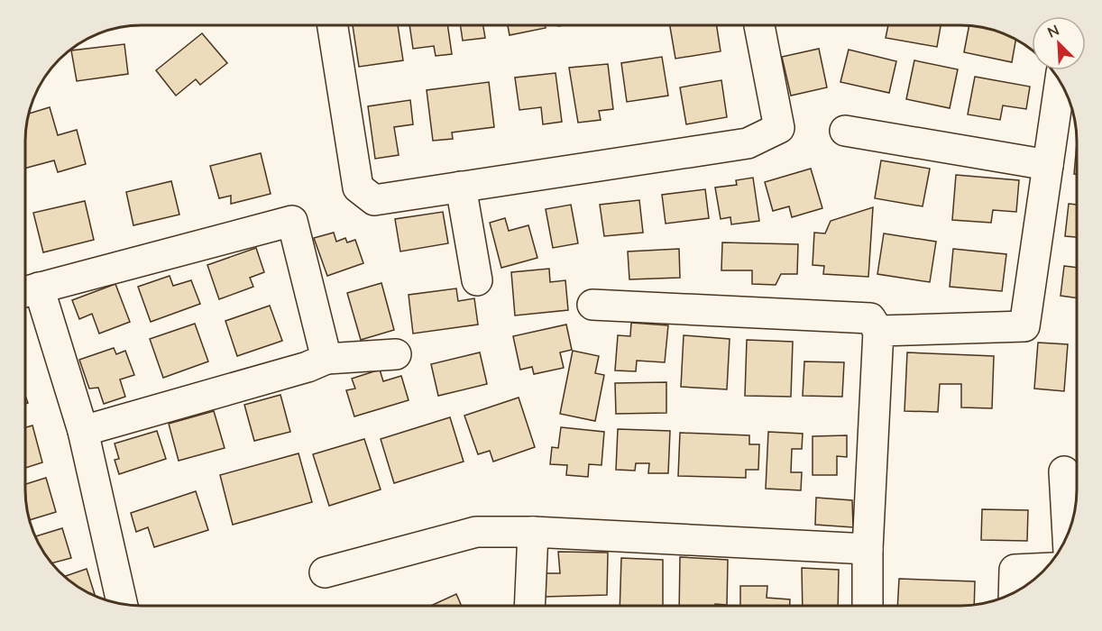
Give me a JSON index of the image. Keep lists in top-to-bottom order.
{
  "north": "top left"
}
